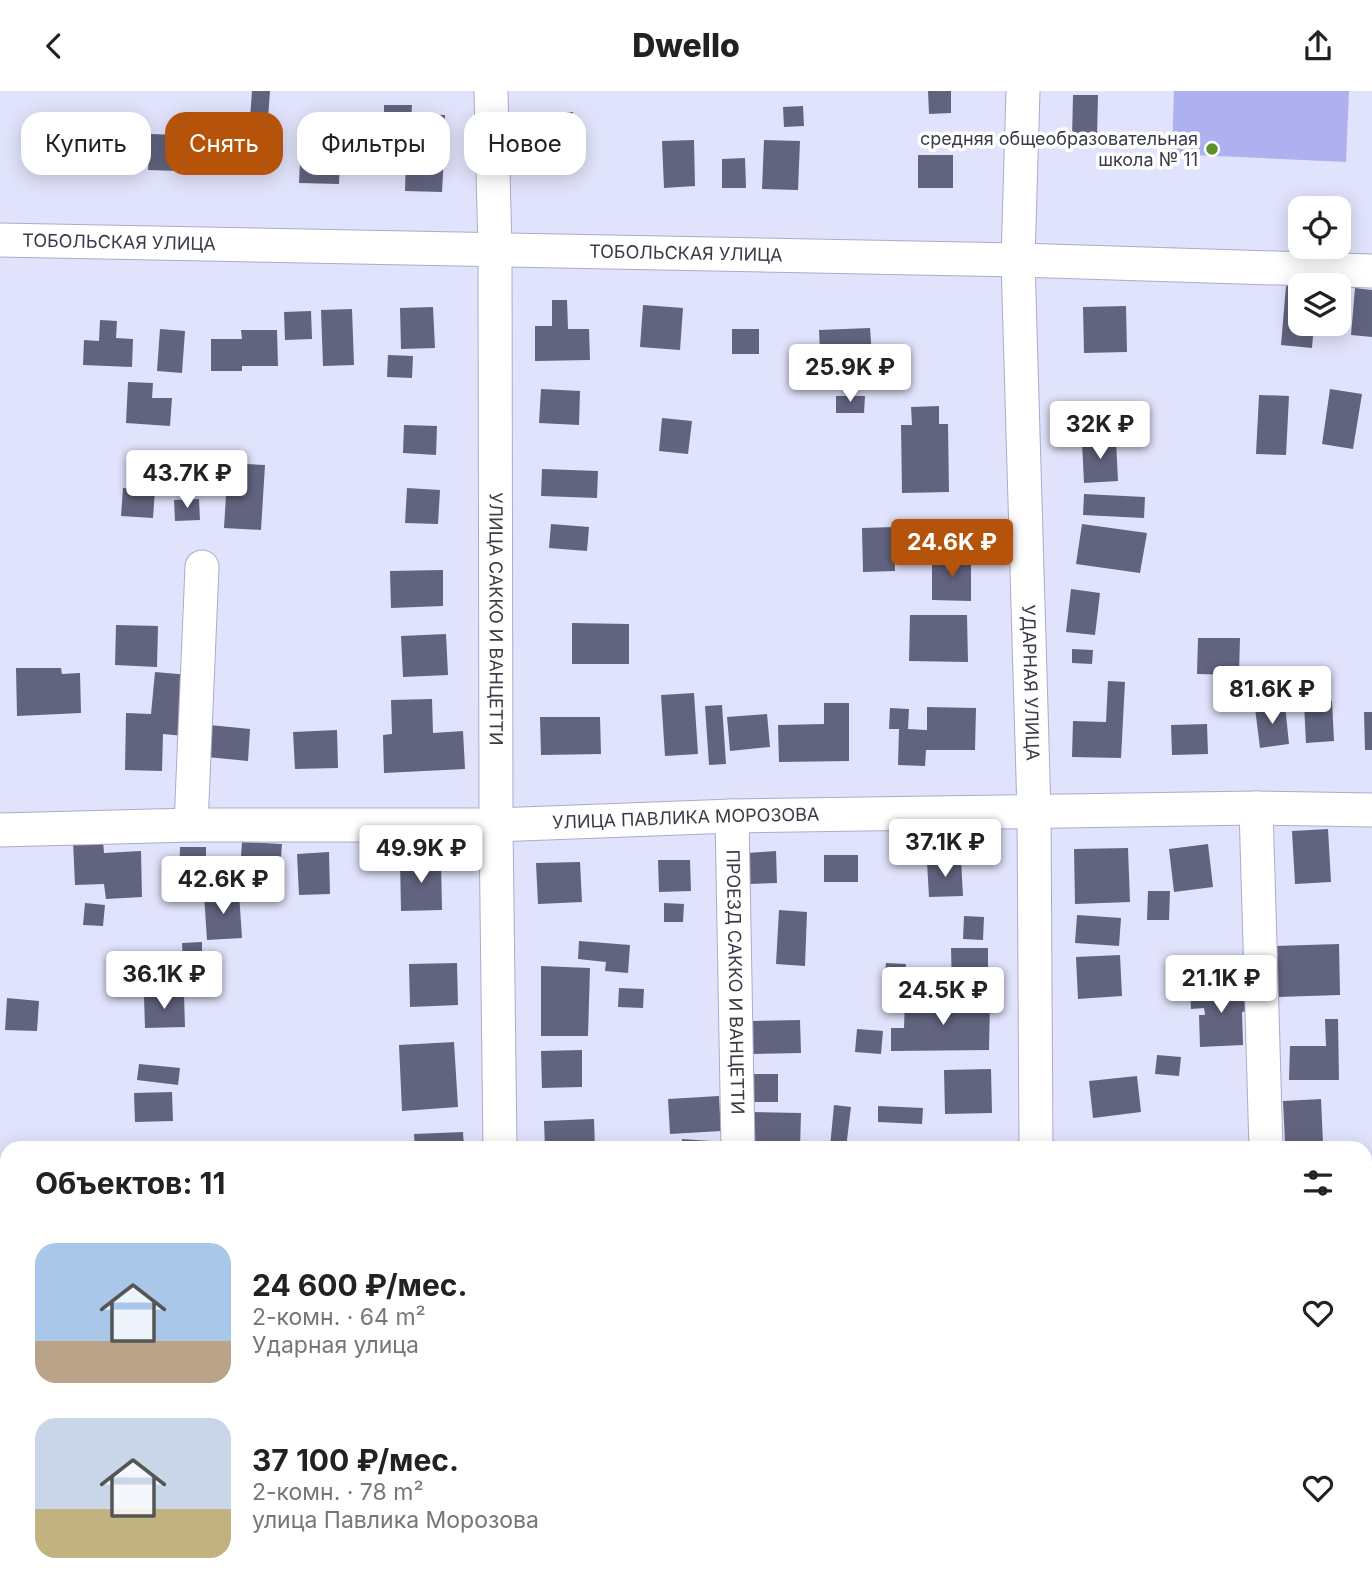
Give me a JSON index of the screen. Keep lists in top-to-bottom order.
{
  "streets": {
    "street": [
      "ТОБОЛЬСКАЯ УЛИЦА",
      "УЛИЦА САККО И ВАНЦЕТТИ",
      "УДАРНАЯ УЛИЦА",
      "УЛИЦА ПАВЛИКА МОРОЗОВА",
      "ПРОЕЗД САККО И ВАНЦЕТТИ"
    ]
  },
  "crossings": [
    ["ТОБОЛЬСКАЯ УЛИЦА", "УЛИЦА САККО И ВАНЦЕТТИ"],
    ["ТОБОЛЬСКАЯ УЛИЦА", "УДАРНАЯ УЛИЦА"],
    ["УЛИЦА САККО И ВАНЦЕТТИ", "УЛИЦА ПАВЛИКА МОРОЗОВА"],
    ["УДАРНАЯ УЛИЦА", "УЛИЦА ПАВЛИКА МОРОЗОВА"],
    ["УЛИЦА ПАВЛИКА МОРОЗОВА", "ПРОЕЗД САККО И ВАНЦЕТТИ"]
  ],
  "places": ["средняя общеобразовательная школа № 11"],
  "page": {
    "header": "Dwello",
    "chip": [
      "Купить",
      "Снять",
      "Фильтры",
      "Новое"
    ],
    "price": [
      "25.9K ₽",
      "32K ₽",
      "43.7K ₽",
      "24.6K ₽",
      "81.6K ₽",
      "37.1K ₽",
      "49.9K ₽",
      "42.6K ₽",
      "36.1K ₽",
      "21.1K ₽",
      "24.5K ₽"
    ],
    "heading": "Объектов: 11",
    "list": [
      {
        "name": "24 600 ₽/мес.",
        "note": "2-комн. · 64 m² · Ударная улица"
      },
      {
        "name": "37 100 ₽/мес.",
        "note": "2-комн. · 78 m² · улица Павлика Морозова"
      }
    ]
  }
}
